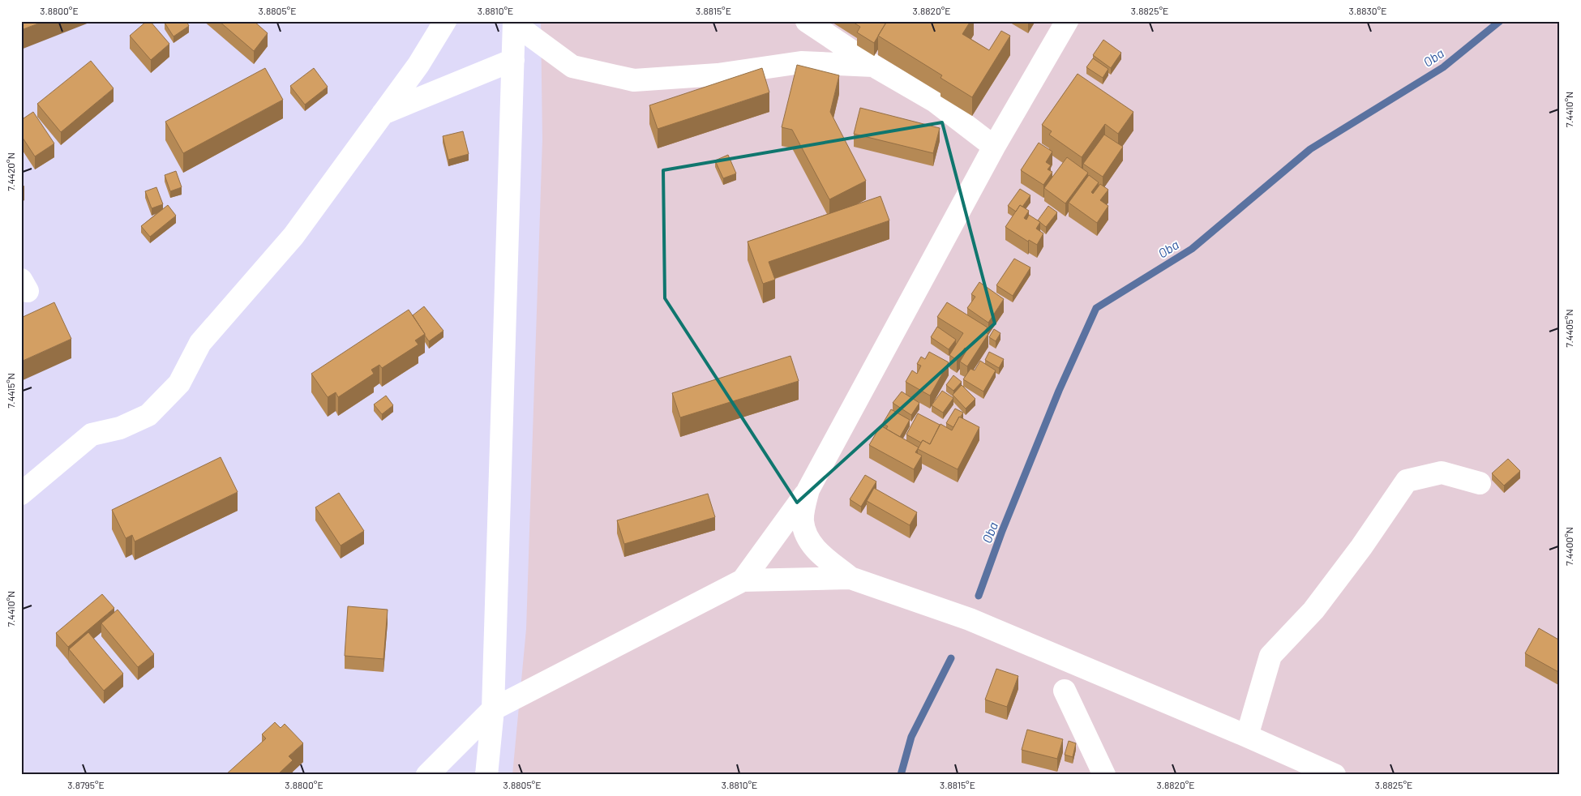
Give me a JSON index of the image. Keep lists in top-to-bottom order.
{
  "water": ["Oba"],
  "coordinates": [
    "3.8800°E",
    "3.8805°E",
    "3.8810°E",
    "3.8815°E",
    "3.8820°E",
    "3.8825°E",
    "3.8830°E",
    "7.4410°N",
    "7.4420°N",
    "7.4405°N",
    "7.4415°N",
    "7.4400°N",
    "3.8795°E"
  ]
}
